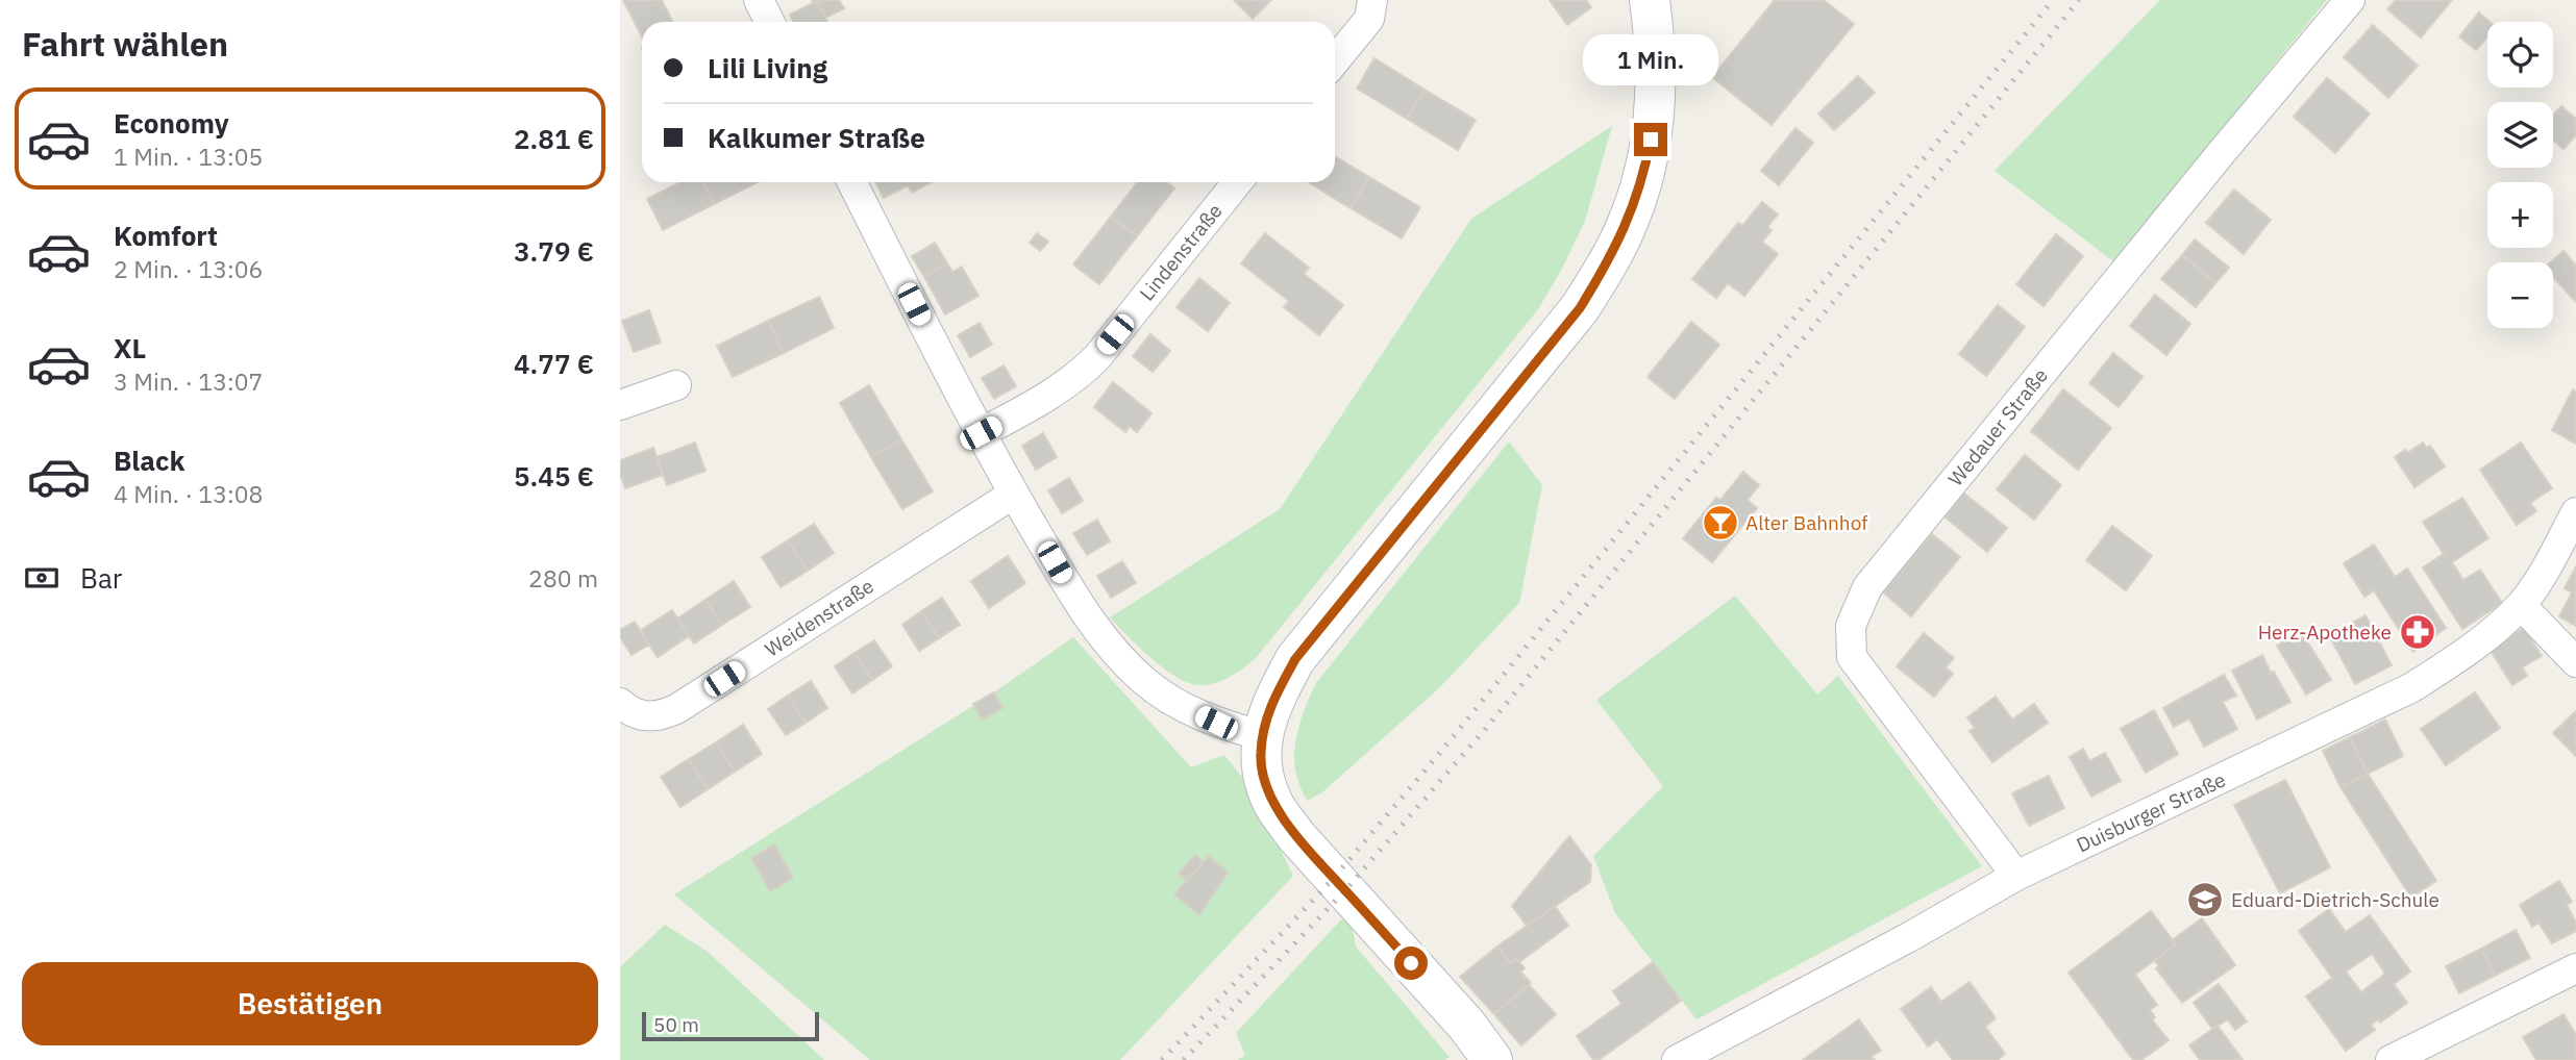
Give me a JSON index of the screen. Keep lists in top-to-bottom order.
{
  "streets": {
    "street": [
      "Lindenstraße",
      "Wedauer Straße",
      "Weidenstraße",
      "Duisburger Straße"
    ]
  },
  "crossings": [
    ["Wedauer Straße", "Duisburger Straße"]
  ],
  "places": {
    "bar": ["Alter Bahnhof"],
    "pharmacy": ["Herz-Apotheke"],
    "school or university": ["Eduard-Dietrich-Schule"]
  },
  "scale_bar": "50 m",
  "page": {
    "heading": "Fahrt wählen",
    "map_buttons": ["+", "−"],
    "banner": ["Lili Living", "Kalkumer Straße"],
    "bubble": "1 Min.",
    "list": [
      {
        "name": "Economy",
        "note": "1 Min. · 13:05",
        "value": "2.81 €"
      },
      {
        "name": "Komfort",
        "note": "2 Min. · 13:06",
        "value": "3.79 €"
      },
      {
        "name": "XL",
        "note": "3 Min. · 13:07",
        "value": "4.77 €"
      },
      {
        "name": "Black",
        "note": "4 Min. · 13:08",
        "value": "5.45 €"
      }
    ],
    "pay": ["Bar", "280 m"],
    "buttons": "Bestätigen",
    "scale": "50 m"
  }
}
